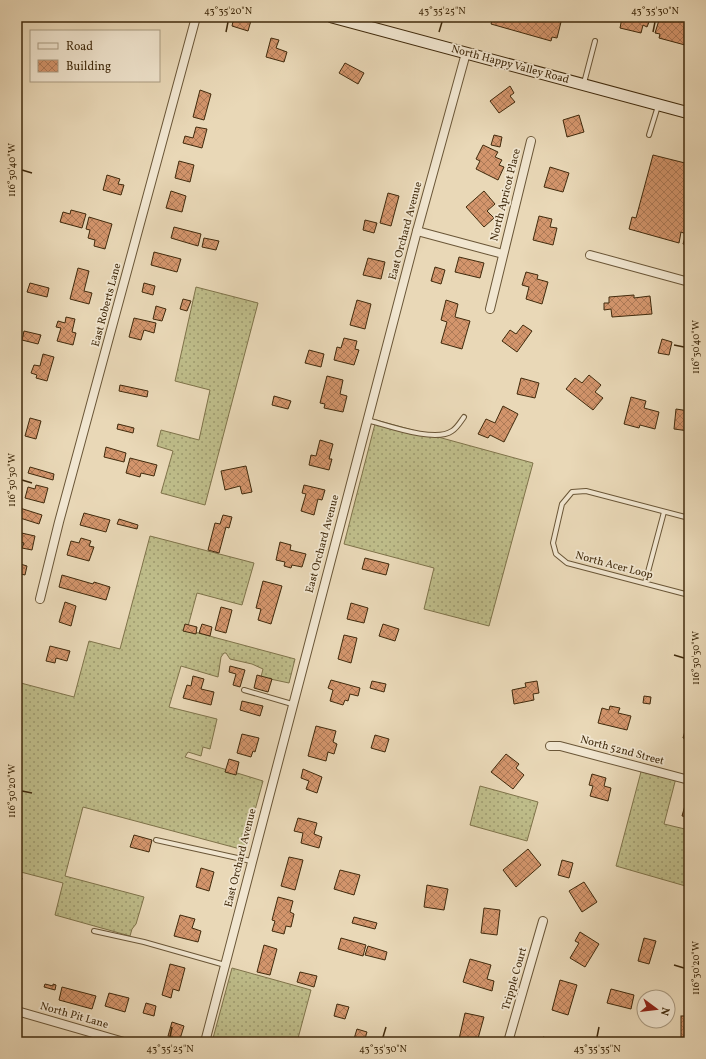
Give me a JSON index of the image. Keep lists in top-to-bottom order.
{
  "streets": {
    "main road": ["North Happy Valley Road"],
    "street": [
      "North Apricot Place",
      "East Orchard Avenue",
      "East Roberts Lane",
      "North 52nd Street",
      "Tripple Court",
      "North Pit Lane"
    ],
    "lane": ["North Acer Loop"]
  },
  "crossings": [
    ["North Happy Valley Road", "East Orchard Avenue"],
    ["North Apricot Place", "East Orchard Avenue"]
  ],
  "legend": ["Road", "Building"],
  "north": "right",
  "coordinates": [
    "43°35'20\"N",
    "43°35'25\"N",
    "43°35'30\"N",
    "116°30'40\"W",
    "116°30'30\"W",
    "116°30'20\"W",
    "43°35'35\"N"
  ]
}
